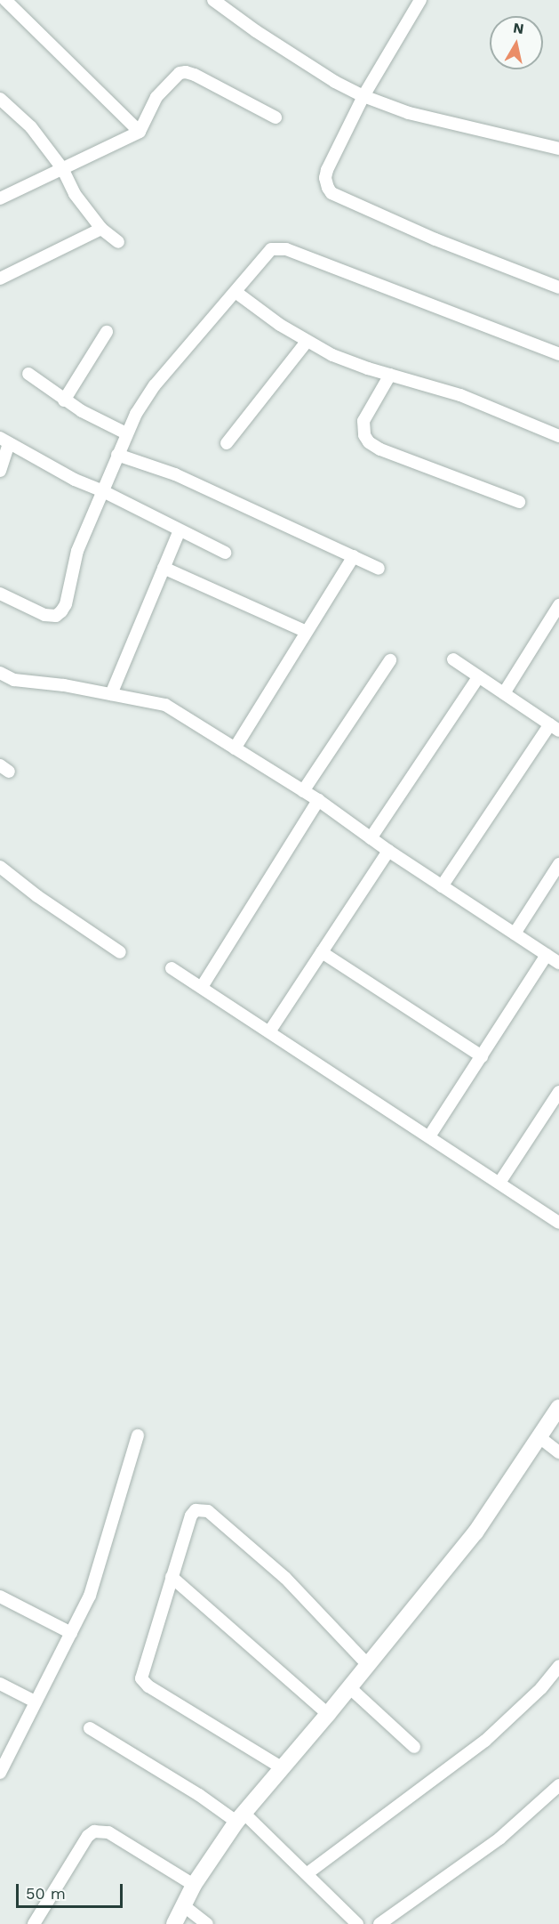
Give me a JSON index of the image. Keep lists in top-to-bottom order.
{
  "scale_bar": "50 m",
  "north": "top"
}
